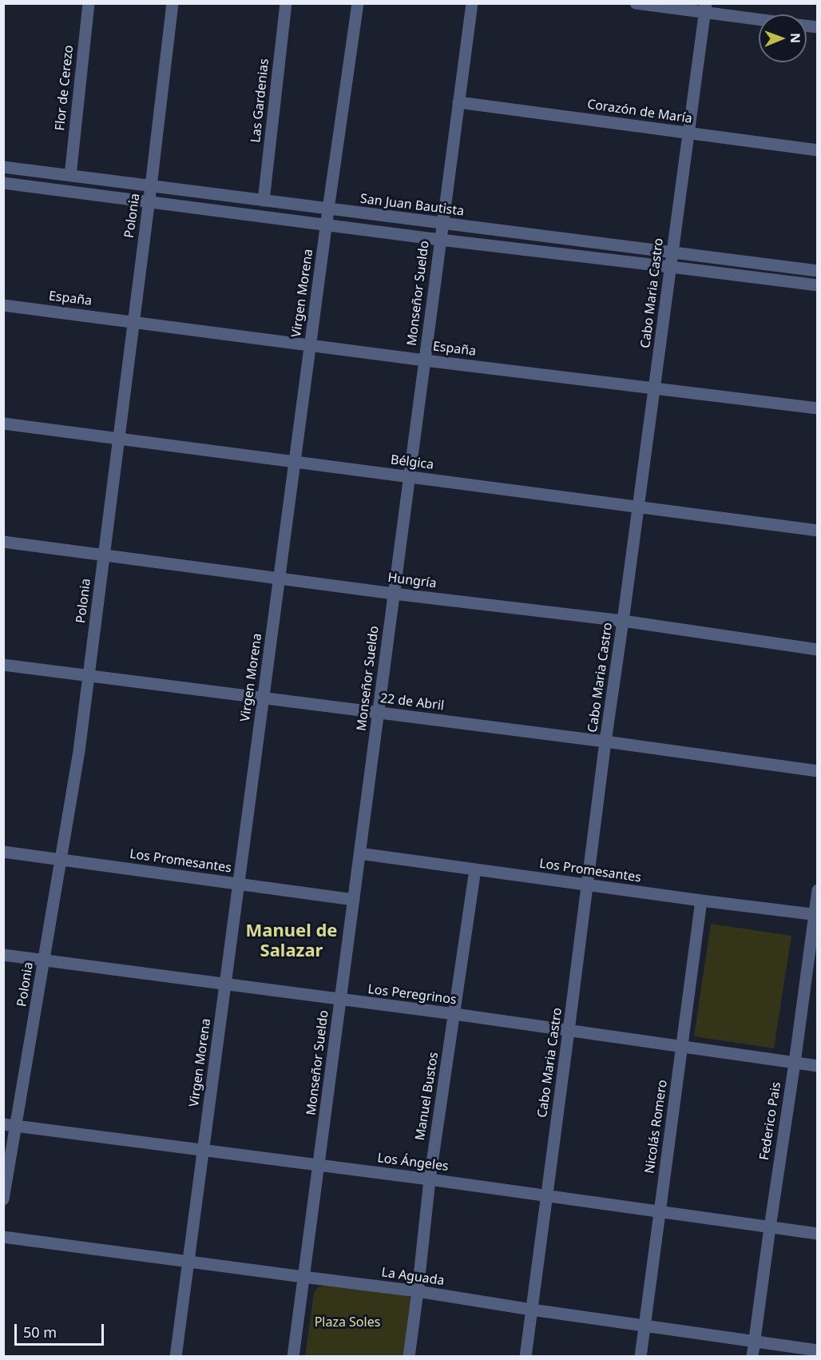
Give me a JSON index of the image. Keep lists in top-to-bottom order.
{
  "streets": {
    "street": [
      "Flor de Cerezo",
      "Las Gardenias",
      "Corazón de María",
      "San Juan Bautista",
      "Polonia",
      "Virgen Morena",
      "Monseñor Sueldo",
      "Cabo Maria Castro",
      "España",
      "Bélgica",
      "Hungría",
      "22 de Abril",
      "Los Promesantes",
      "Los Peregrinos",
      "Manuel Bustos",
      "Federico Pais",
      "Nicolás Romero",
      "Los Ángeles",
      "La Aguada"
    ]
  },
  "crossings": [
    ["Flor de Cerezo", "San Juan Bautista"],
    ["Las Gardenias", "San Juan Bautista"],
    ["Corazón de María", "Monseñor Sueldo"],
    ["Corazón de María", "Cabo Maria Castro"],
    ["San Juan Bautista", "Polonia"],
    ["San Juan Bautista", "Virgen Morena"],
    ["San Juan Bautista", "Monseñor Sueldo"],
    ["San Juan Bautista", "Cabo Maria Castro"],
    ["Polonia", "España"],
    ["Polonia", "Bélgica"],
    ["Polonia", "Hungría"],
    ["Polonia", "22 de Abril"],
    ["Polonia", "Los Promesantes"],
    ["Polonia", "Los Peregrinos"],
    ["Polonia", "Los Ángeles"],
    ["Virgen Morena", "España"],
    ["Virgen Morena", "Bélgica"],
    ["Virgen Morena", "Hungría"],
    ["Virgen Morena", "22 de Abril"],
    ["Virgen Morena", "Los Promesantes"],
    ["Virgen Morena", "Los Peregrinos"],
    ["Virgen Morena", "Los Ángeles"],
    ["Virgen Morena", "La Aguada"],
    ["Monseñor Sueldo", "España"],
    ["Monseñor Sueldo", "Bélgica"],
    ["Monseñor Sueldo", "Hungría"],
    ["Monseñor Sueldo", "22 de Abril"],
    ["Monseñor Sueldo", "Los Promesantes"],
    ["Monseñor Sueldo", "Los Peregrinos"],
    ["Monseñor Sueldo", "Los Ángeles"],
    ["Monseñor Sueldo", "La Aguada"],
    ["Cabo Maria Castro", "España"],
    ["Cabo Maria Castro", "Bélgica"],
    ["Cabo Maria Castro", "Hungría"],
    ["Cabo Maria Castro", "22 de Abril"],
    ["Cabo Maria Castro", "Los Promesantes"],
    ["Cabo Maria Castro", "Los Peregrinos"],
    ["Cabo Maria Castro", "Los Ángeles"],
    ["Cabo Maria Castro", "La Aguada"],
    ["Los Promesantes", "Manuel Bustos"],
    ["Los Promesantes", "Federico Pais"],
    ["Los Promesantes", "Nicolás Romero"],
    ["Los Peregrinos", "Manuel Bustos"],
    ["Los Peregrinos", "Federico Pais"],
    ["Los Peregrinos", "Nicolás Romero"],
    ["Manuel Bustos", "Los Ángeles"],
    ["Manuel Bustos", "La Aguada"],
    ["Federico Pais", "Los Ángeles"],
    ["Federico Pais", "La Aguada"],
    ["Nicolás Romero", "Los Ángeles"],
    ["Nicolás Romero", "La Aguada"]
  ],
  "districts": ["Manuel de Salazar"],
  "parks": ["Plaza Soles"],
  "scale_bar": "50 m",
  "north": "right"
}
